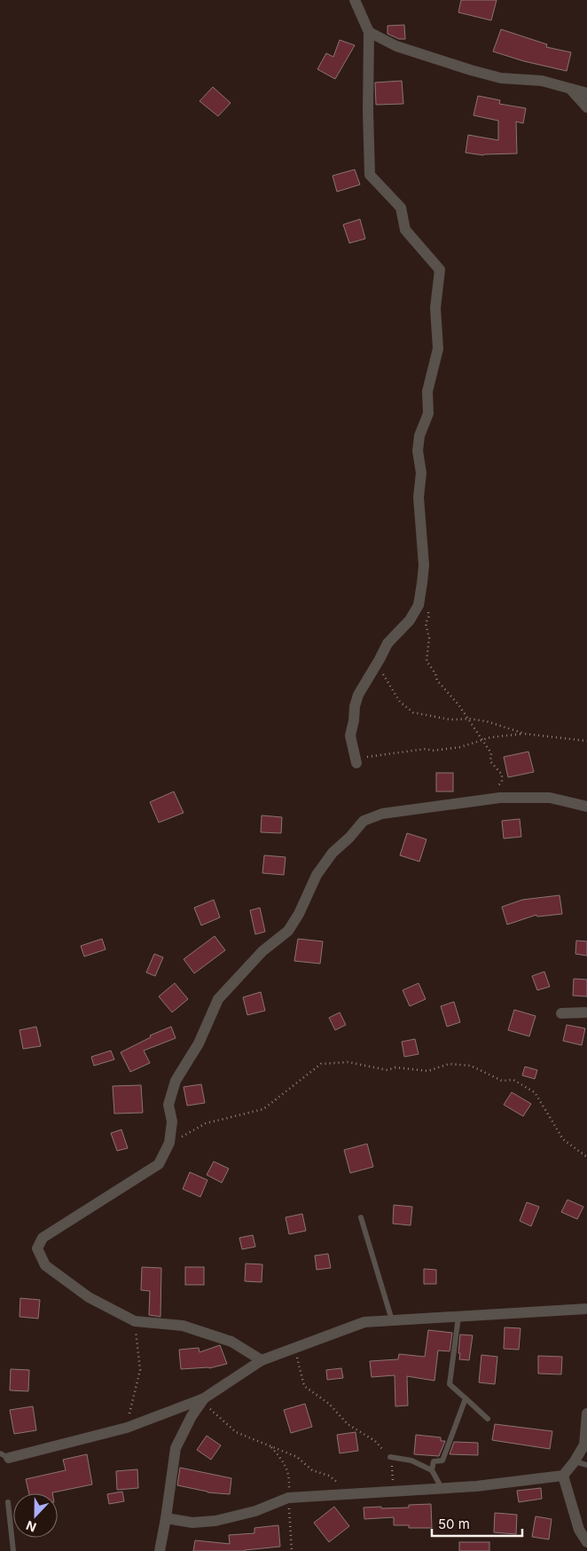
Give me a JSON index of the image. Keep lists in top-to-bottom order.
{
  "scale_bar": "50 m",
  "north": "bottom"
}
